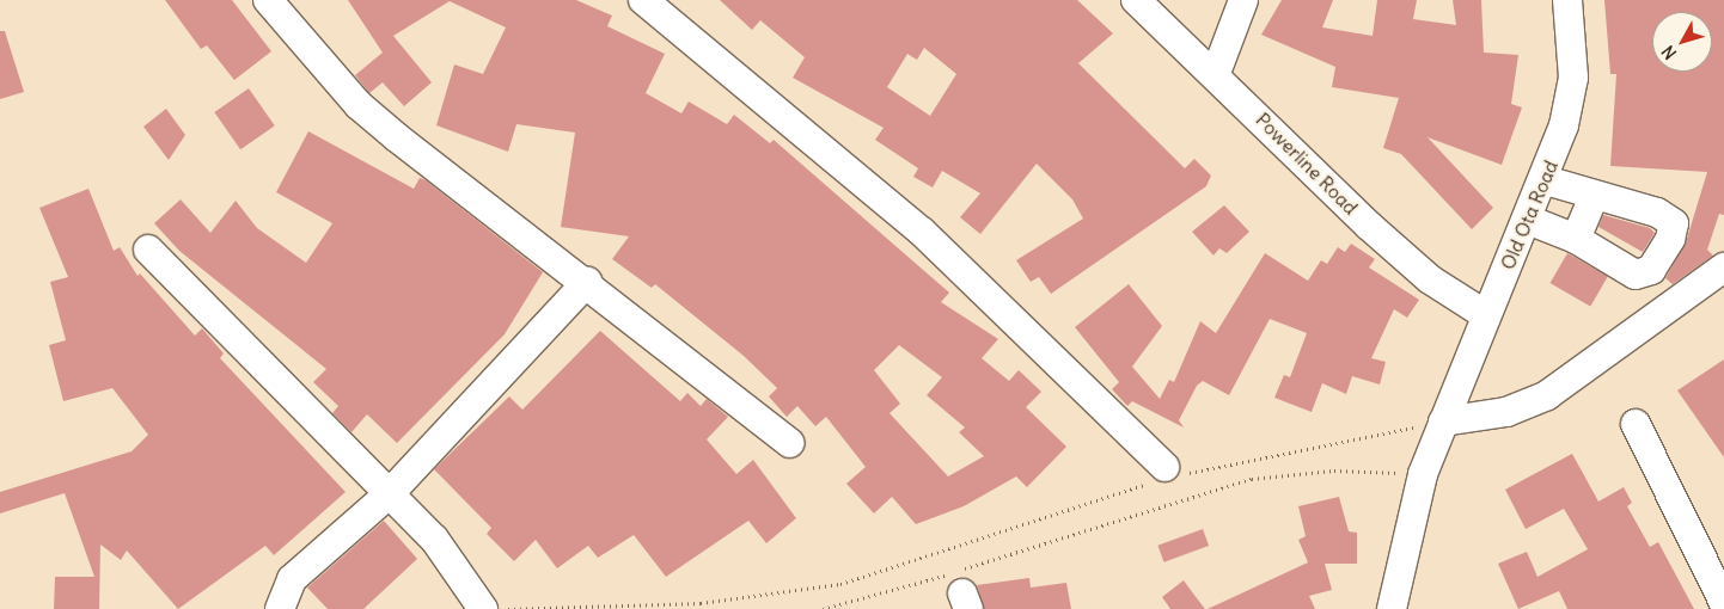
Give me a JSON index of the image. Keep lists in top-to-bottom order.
{
  "streets": {
    "street": ["Powerline Road", "Old Ota Road"]
  },
  "crossings": [
    ["Powerline Road", "Old Ota Road"]
  ],
  "north": "bottom left"
}
